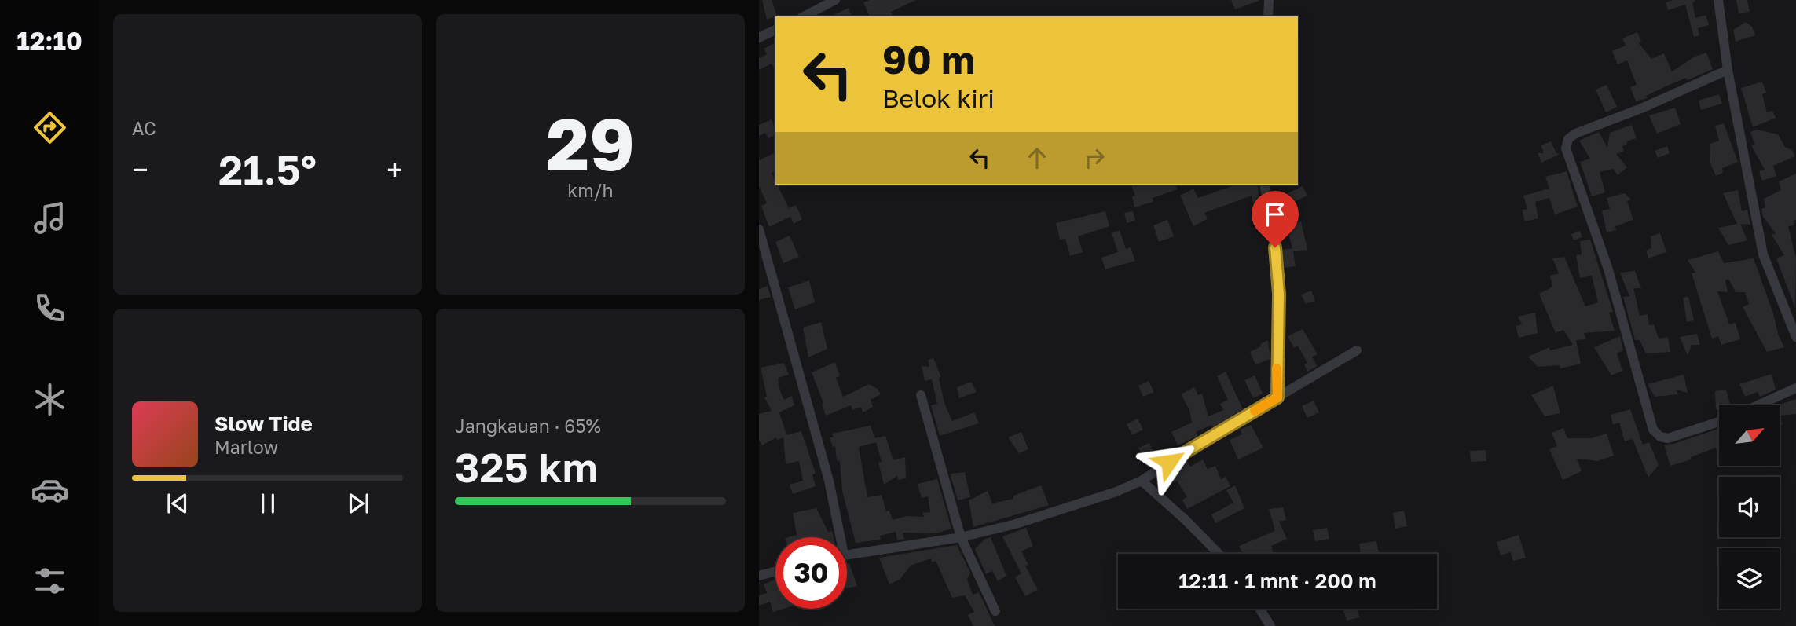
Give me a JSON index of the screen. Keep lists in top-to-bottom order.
{
  "north": "top right",
  "page": {
    "tabs": "12:10",
    "tile": [
      "AC",
      ["29", "km/h"],
      ["Jangkauan · 65%", "325 km"]
    ],
    "turn": ["90 m", "Belok kiri"],
    "heat": ["−", "21.5°", "+"],
    "song": ["Slow Tide", "Marlow"],
    "limit": "30",
    "trip": "12:11 · 1 mnt · 200 m"
  }
}
